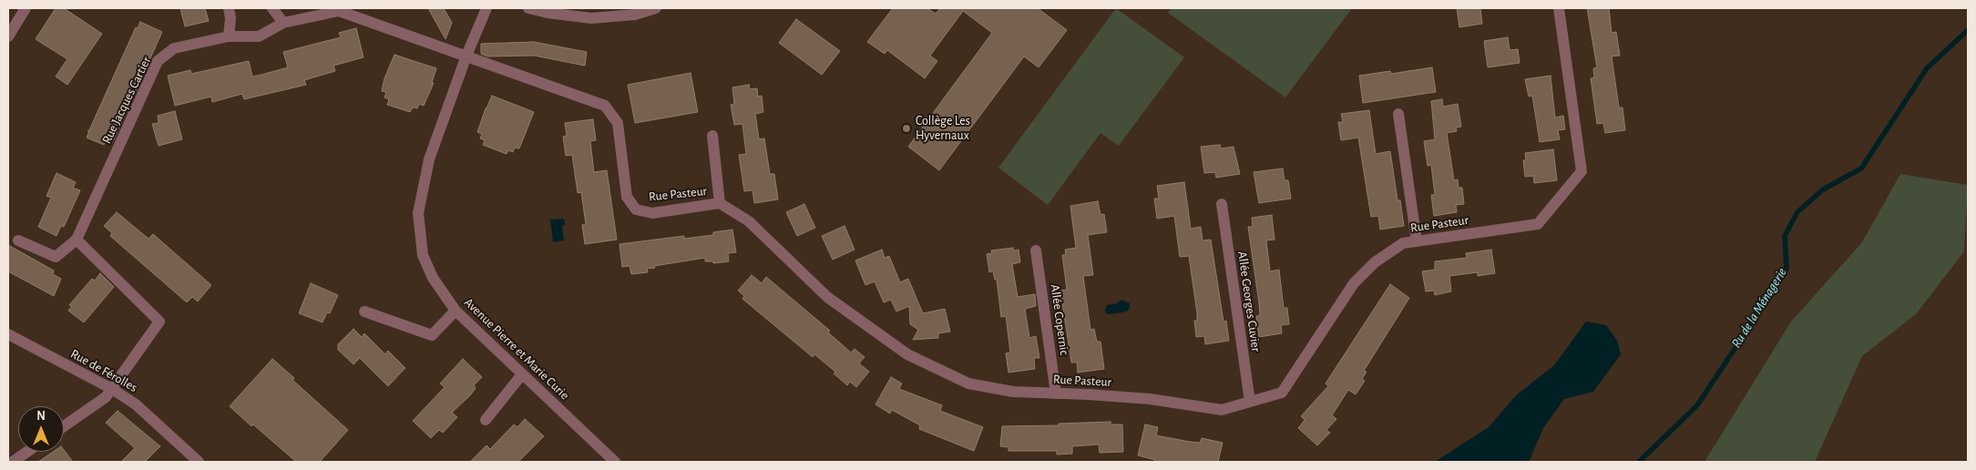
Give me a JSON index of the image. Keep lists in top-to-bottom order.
{
  "streets": {
    "street": [
      "Rue Jacques Cartier",
      "Rue Pasteur",
      "Allée Georges Cuvier",
      "Allée Copernic",
      "Avenue Pierre et Marie Curie",
      "Rue de Férolles"
    ]
  },
  "crossings": [
    ["Rue Jacques Cartier", "Rue Pasteur"],
    ["Rue Jacques Cartier", "Avenue Pierre et Marie Curie"],
    ["Rue Pasteur", "Allée Georges Cuvier"],
    ["Rue Pasteur", "Allée Copernic"],
    ["Rue Pasteur", "Avenue Pierre et Marie Curie"]
  ],
  "water": ["Ru de la Ménagerie"],
  "places": ["Collège Les Hyvernaux"],
  "north": "top"
}
